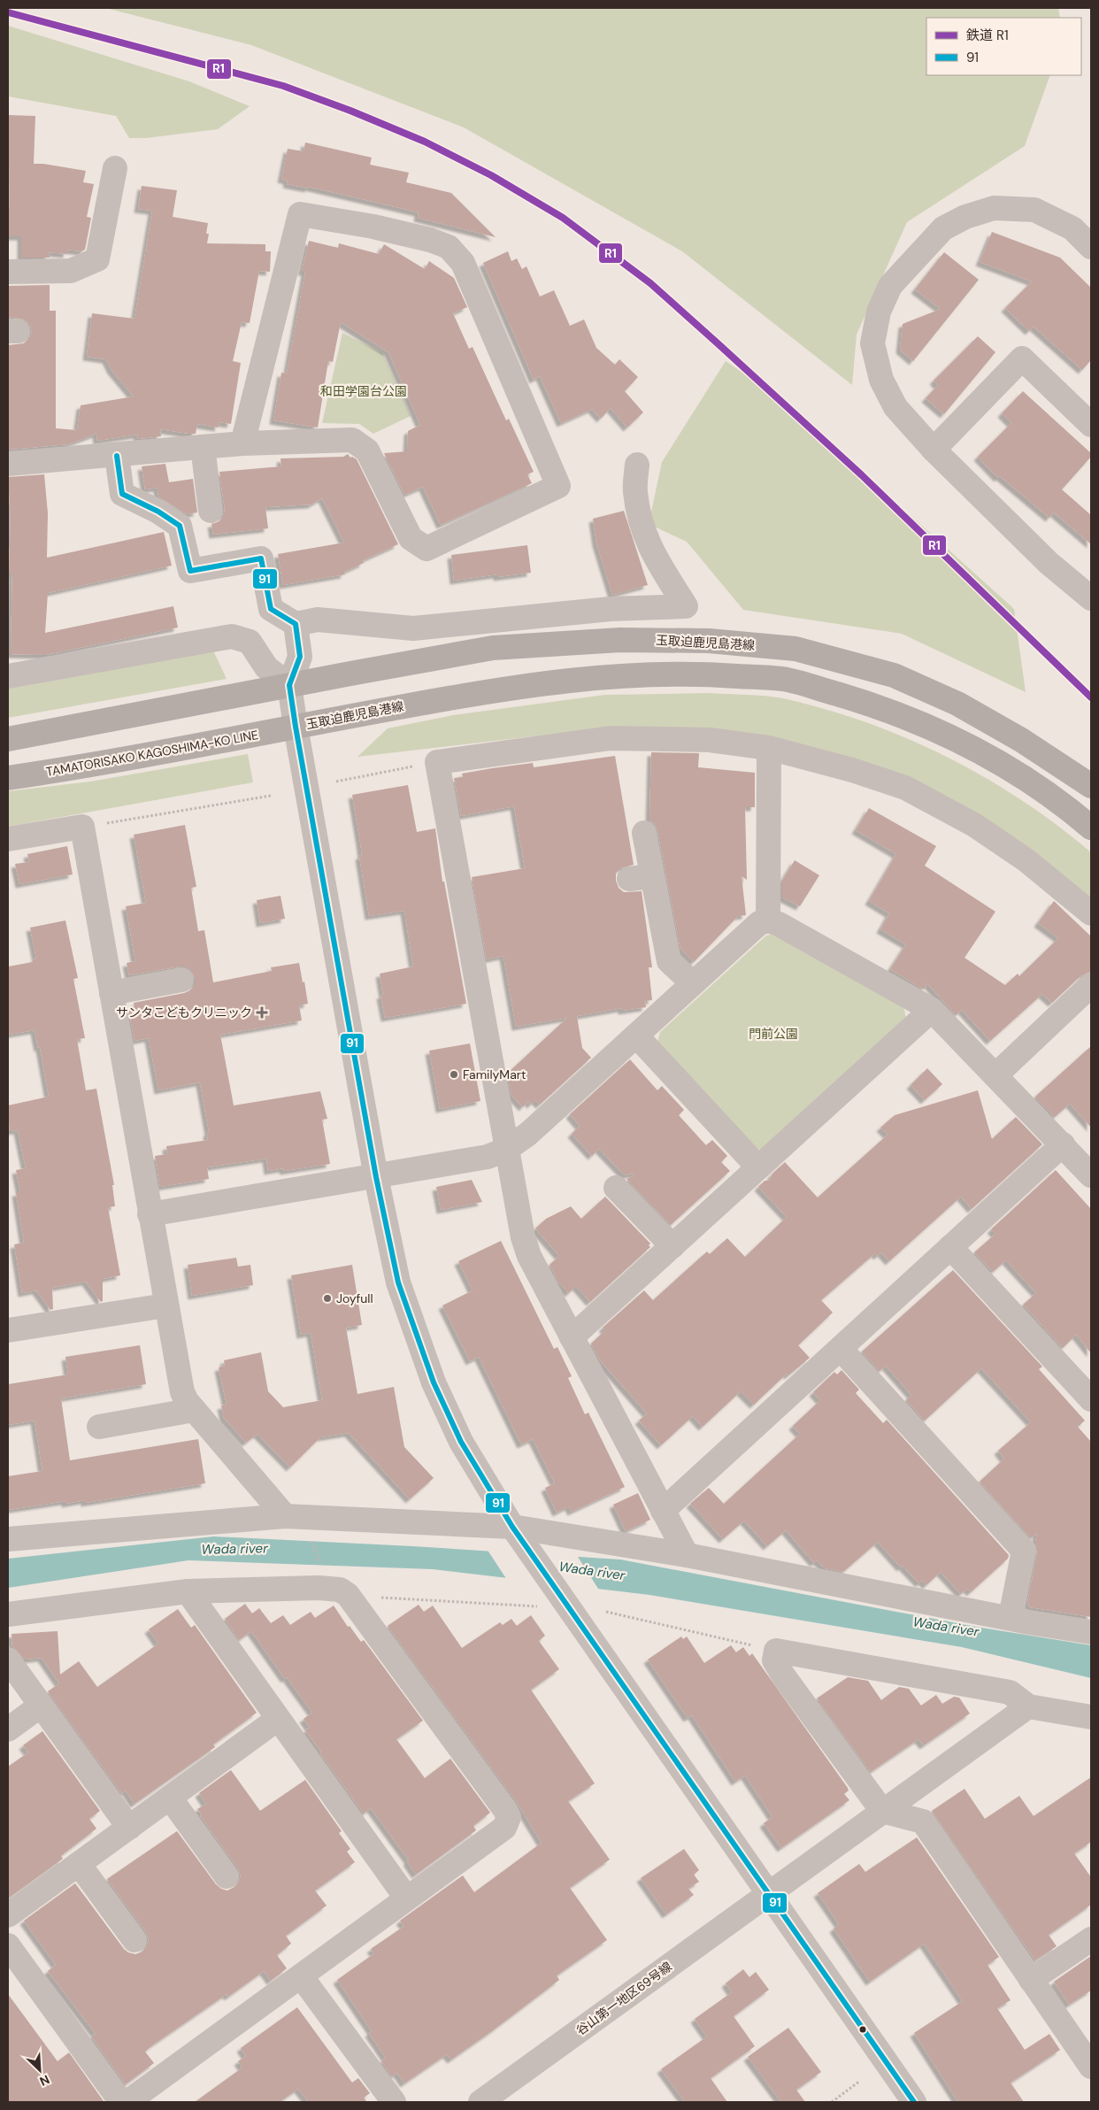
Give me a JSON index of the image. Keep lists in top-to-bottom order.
{
  "streets": {
    "main road": ["玉取迫鹿児島港線", "TAMATORISAKO KAGOSHIMA-KO LINE"],
    "street": ["谷山第一地区69号線"]
  },
  "crossings": [
    ["玉取迫鹿児島港線", "TAMATORISAKO KAGOSHIMA-KO LINE"]
  ],
  "water": ["Wada river"],
  "parks": ["和田学園台公園", "門前公園"],
  "places": {
    "health": ["サンタこどもクリニック"],
    "other": ["FamilyMart", "Joyfull"]
  },
  "lines": ["rail line R1", "transit line 91"],
  "legend": ["鉄道 R1", "91"],
  "north": "bottom right"
}
